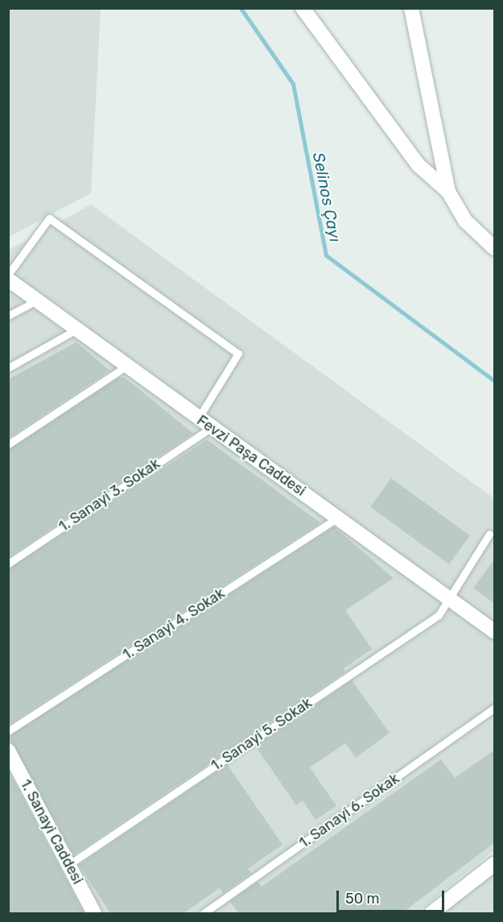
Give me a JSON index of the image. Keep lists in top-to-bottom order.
{
  "streets": {
    "street": ["Fevzi Paşa Caddesi", "1. Sanayi Caddesi"],
    "lane": [
      "1. Sanayi 3. Sokak",
      "1. Sanayi 4. Sokak",
      "1. Sanayi 5. Sokak",
      "1. Sanayi 6. Sokak"
    ]
  },
  "crossings": [
    ["Fevzi Paşa Caddesi", "1. Sanayi 3. Sokak"],
    ["Fevzi Paşa Caddesi", "1. Sanayi 4. Sokak"],
    ["Fevzi Paşa Caddesi", "1. Sanayi 5. Sokak"],
    ["1. Sanayi 5. Sokak", "1. Sanayi Caddesi"]
  ],
  "water": ["Selinos Çayı"],
  "scale_bar": "50 m"
}
